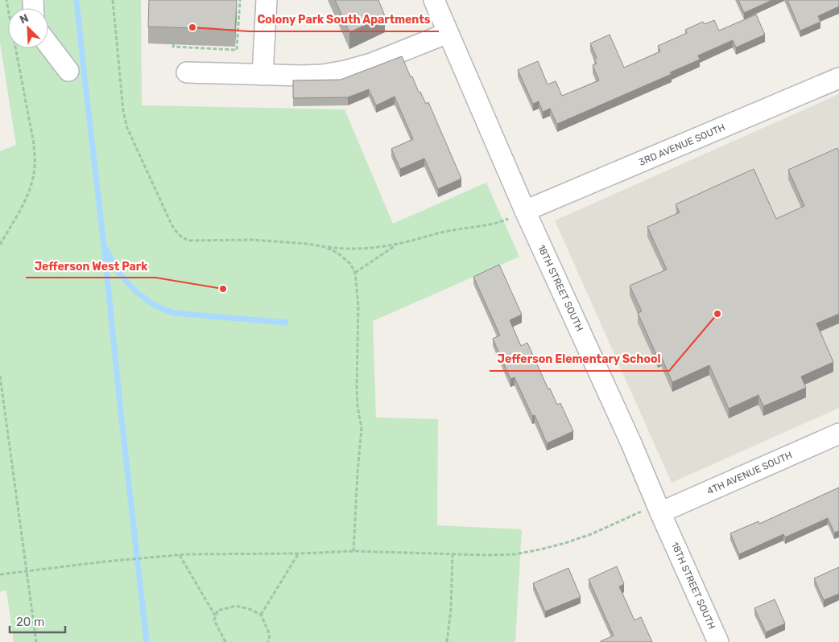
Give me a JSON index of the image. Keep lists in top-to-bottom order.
{
  "streets": {
    "street": ["3RD AVENUE SOUTH", "18TH STREET SOUTH", "4TH AVENUE SOUTH"]
  },
  "crossings": [
    ["3RD AVENUE SOUTH", "18TH STREET SOUTH"],
    ["18TH STREET SOUTH", "4TH AVENUE SOUTH"]
  ],
  "places": ["Colony Park South Apartments", "Jefferson West Park", "Jefferson Elementary School"],
  "scale_bar": "20 m",
  "north": "top left"
}
